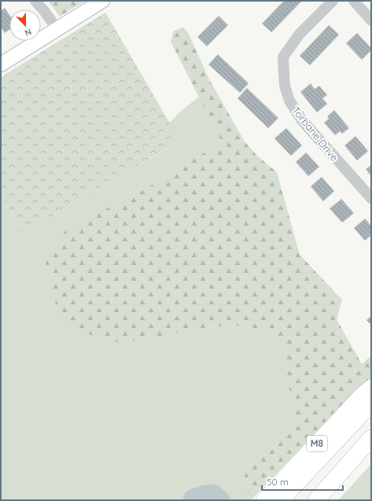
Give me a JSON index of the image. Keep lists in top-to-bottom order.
{
  "streets": {
    "highway": ["M8"],
    "street": ["Torbane Drive"]
  },
  "scale_bar": "50 m",
  "north": "bottom"
}
